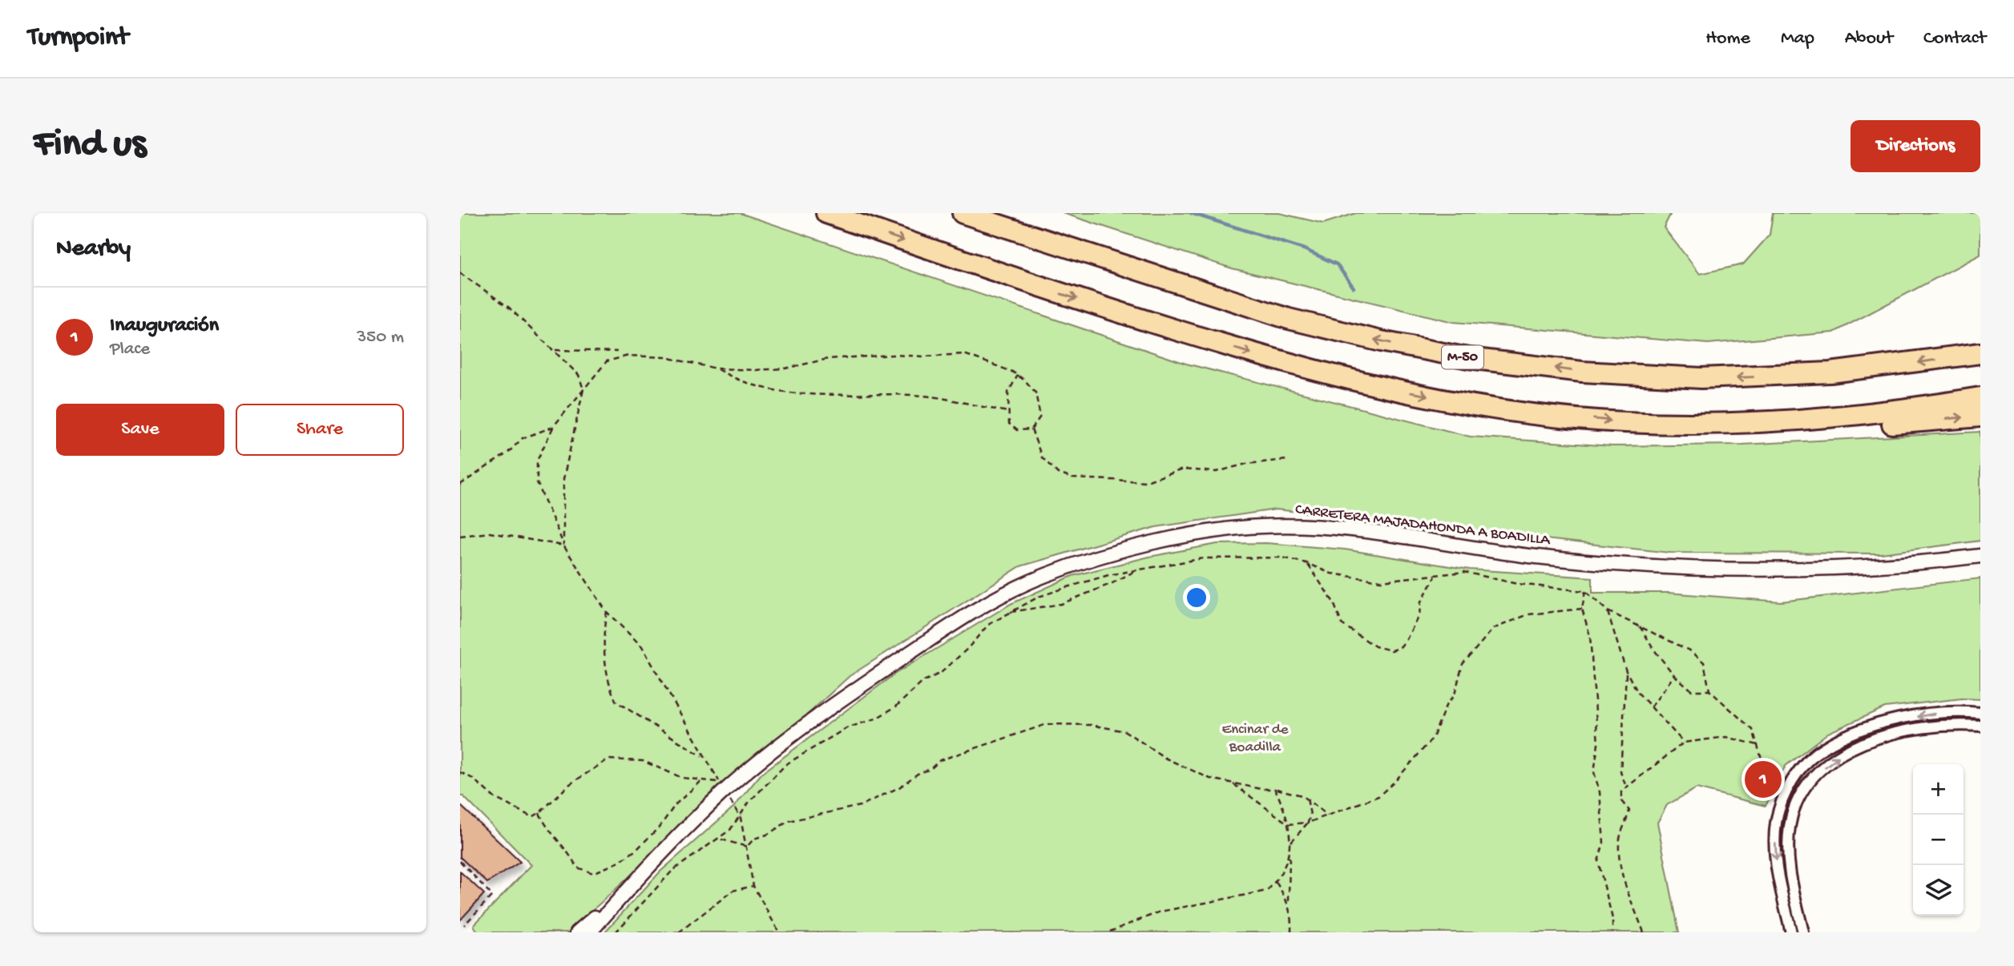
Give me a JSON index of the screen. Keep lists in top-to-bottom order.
{
  "streets": {
    "highway": ["M-50"],
    "street": ["CARRETERA MAJADAHONDA A BOADILLA"]
  },
  "parks": ["Encinar de Boadilla"],
  "page": {
    "header": "Turnpoint",
    "nav": [
      "Home",
      "Map",
      "About",
      "Contact"
    ],
    "buttons": [
      "Directions",
      ["Save", "Share"]
    ],
    "title": "Find us",
    "heading": "Nearby",
    "list": [
      {
        "mark": "1",
        "name": "Inauguración",
        "note": "Place",
        "value": "350 m"
      }
    ],
    "pins": "1",
    "map_buttons": ["+", "−"]
  }
}
